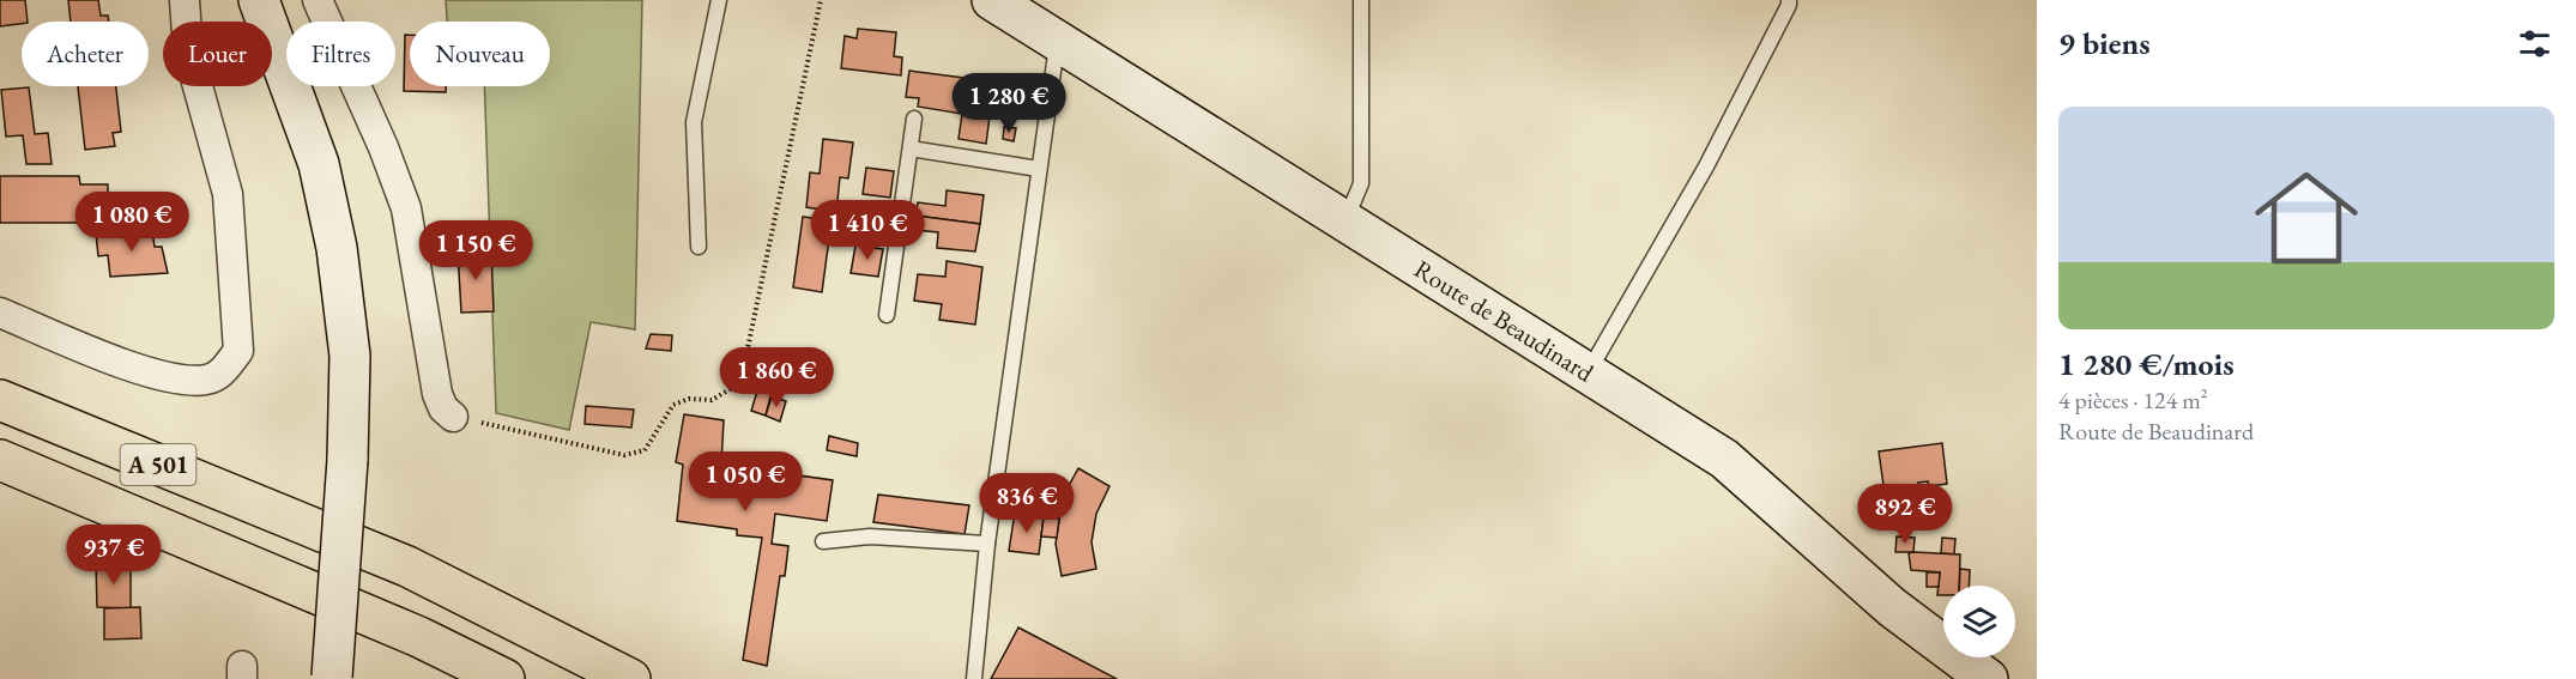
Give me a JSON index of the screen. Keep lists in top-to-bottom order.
{
  "streets": {
    "highway": ["A 501"],
    "street": ["Route de Beaudinard"]
  },
  "page": {
    "heading": "9 biens",
    "chip": [
      "Acheter",
      "Louer",
      "Filtres",
      "Nouveau"
    ],
    "price": [
      "1 280 €",
      "1 080 €",
      "1 410 €",
      "1 150 €",
      "1 860 €",
      "1 050 €",
      "836 €",
      "892 €",
      "937 €"
    ],
    "list": [
      {
        "name": "1 280 €/mois",
        "note": "4 pièces · 124 m² · Route de Beaudinard"
      }
    ]
  }
}
